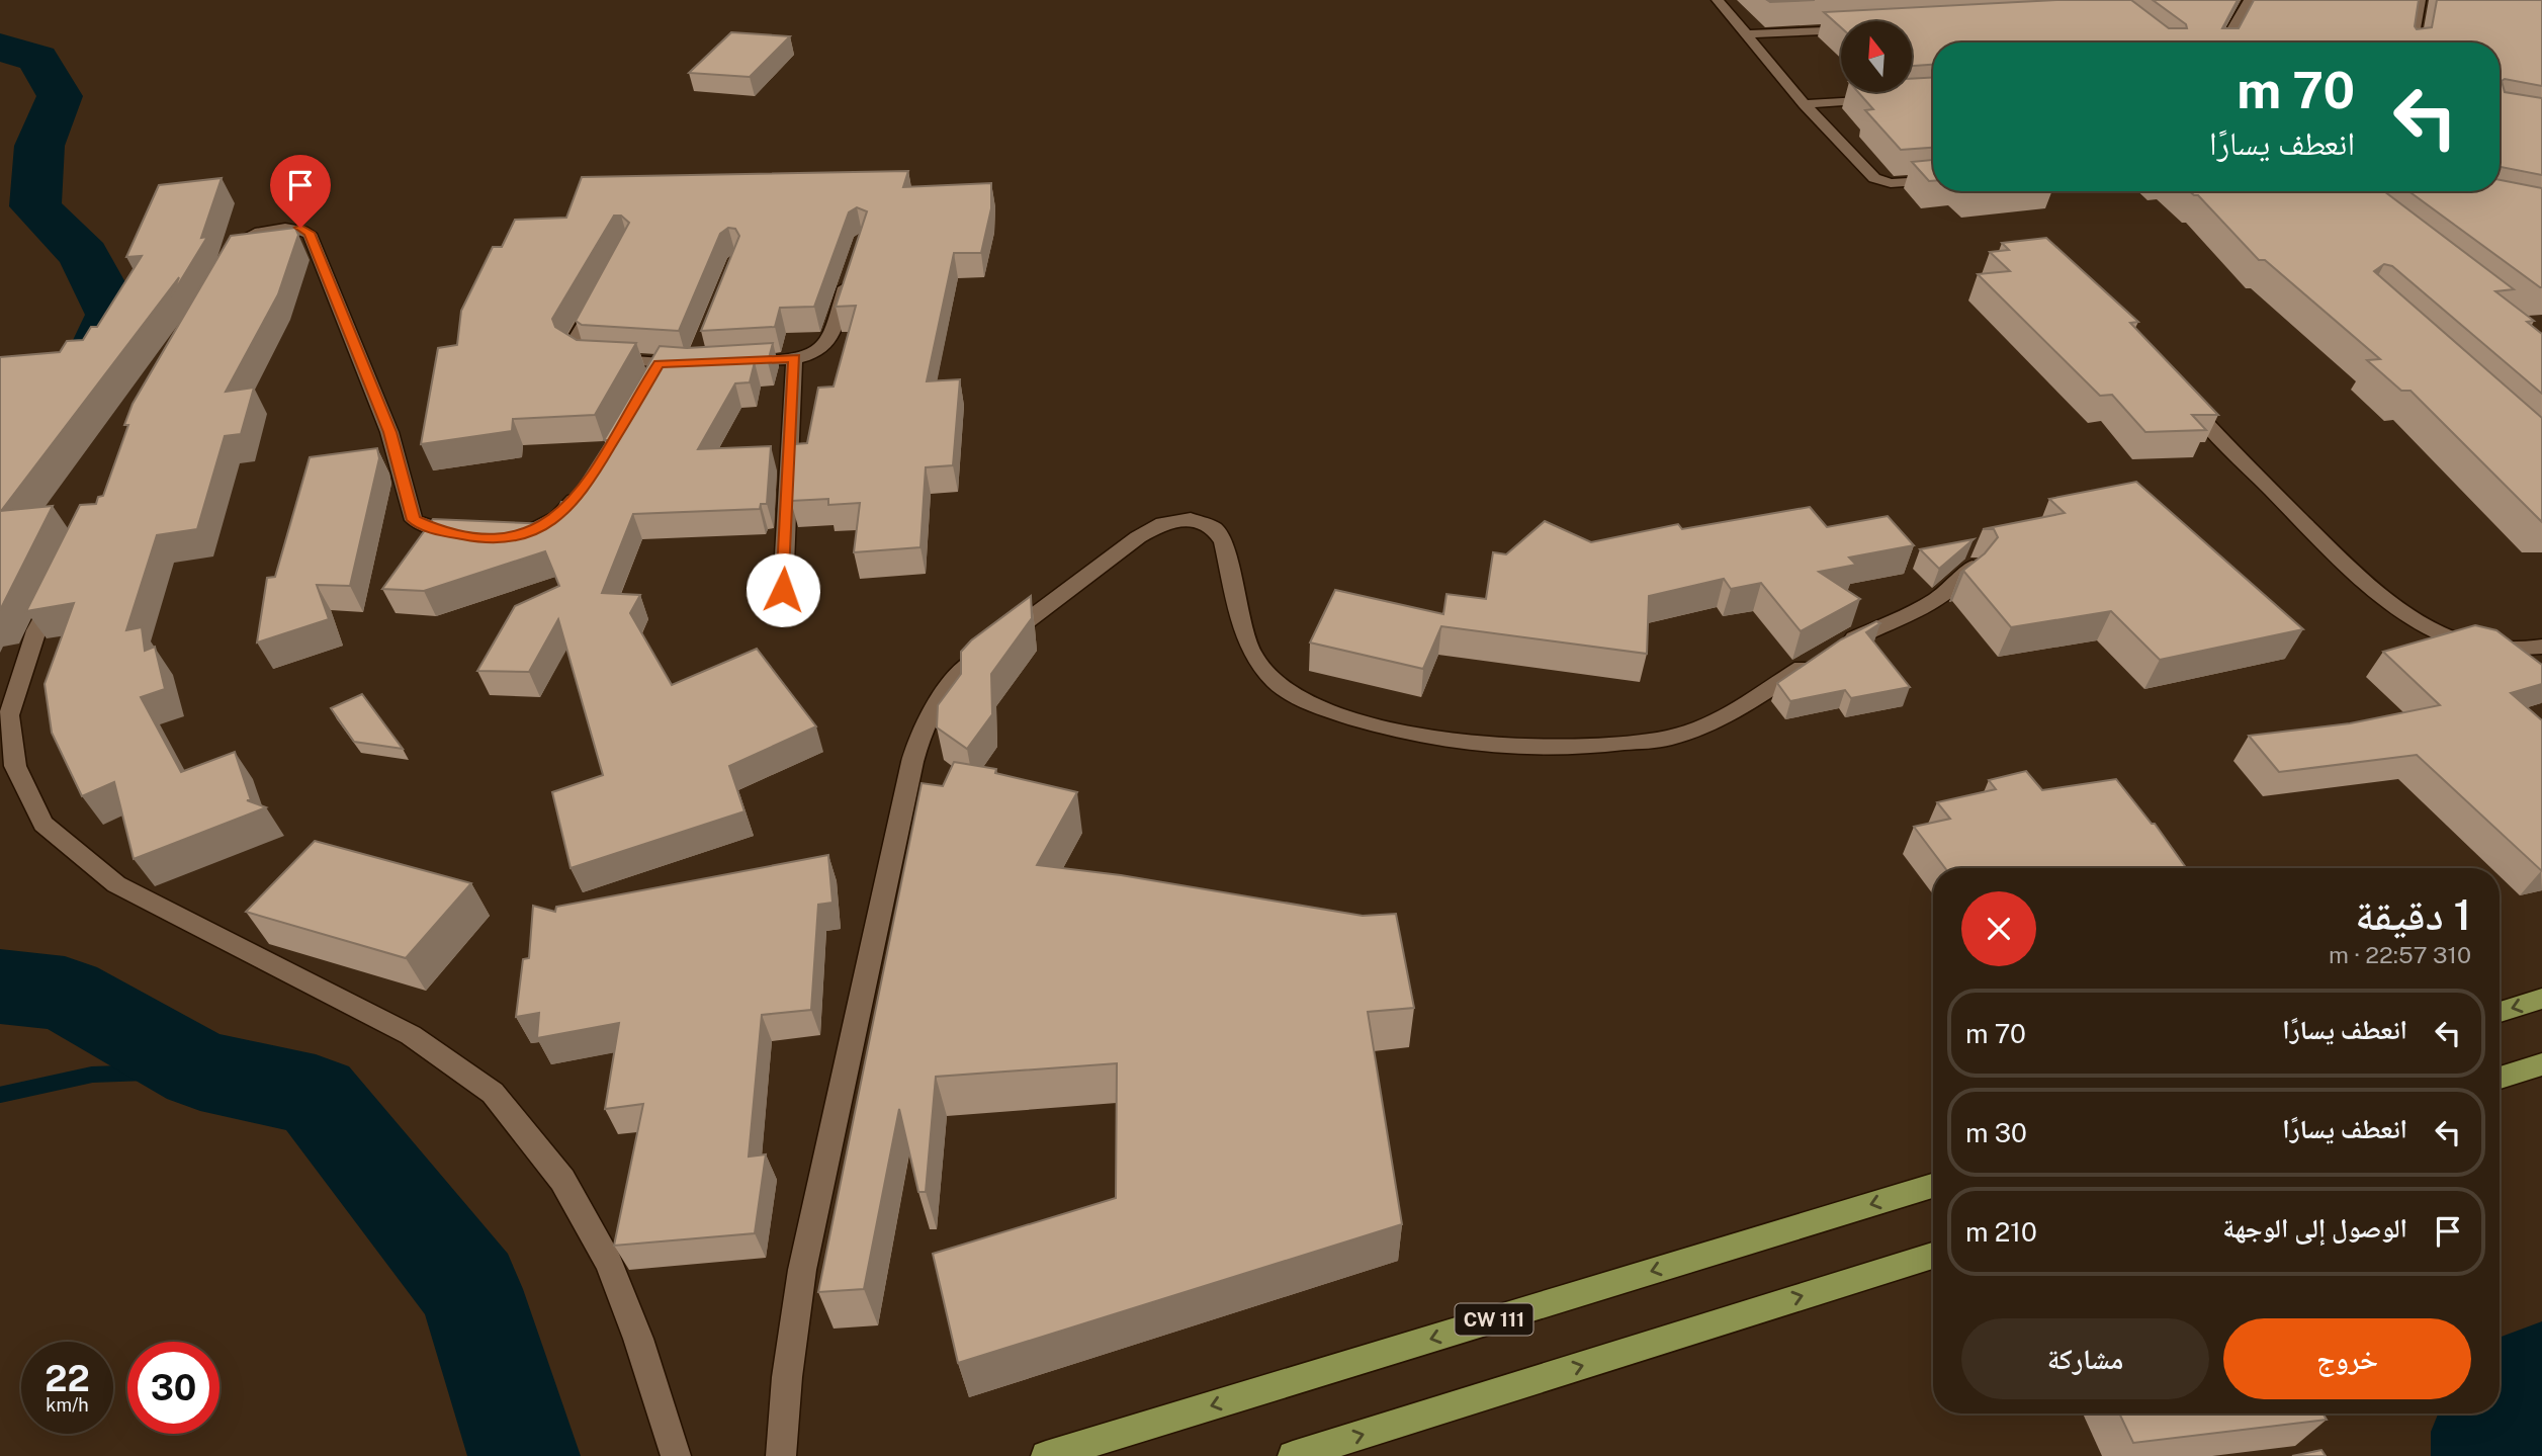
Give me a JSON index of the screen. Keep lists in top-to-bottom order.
{
  "streets": {
    "highway": ["CW 111"]
  },
  "north": "top",
  "page": {
    "turn": ["70 m", "انعطف يسارًا"],
    "heading": ["1 دقيقة", "310 m · 22:57"],
    "list": [
      {
        "name": "انعطف يسارًا",
        "value": "70 m"
      },
      {
        "name": "انعطف يسارًا",
        "value": "30 m"
      },
      {
        "name": "الوصول إلى الوجهة",
        "value": "210 m"
      }
    ],
    "buttons": ["خروج", "مشاركة"],
    "speed": "22 km/h",
    "limit": "30"
  }
}
